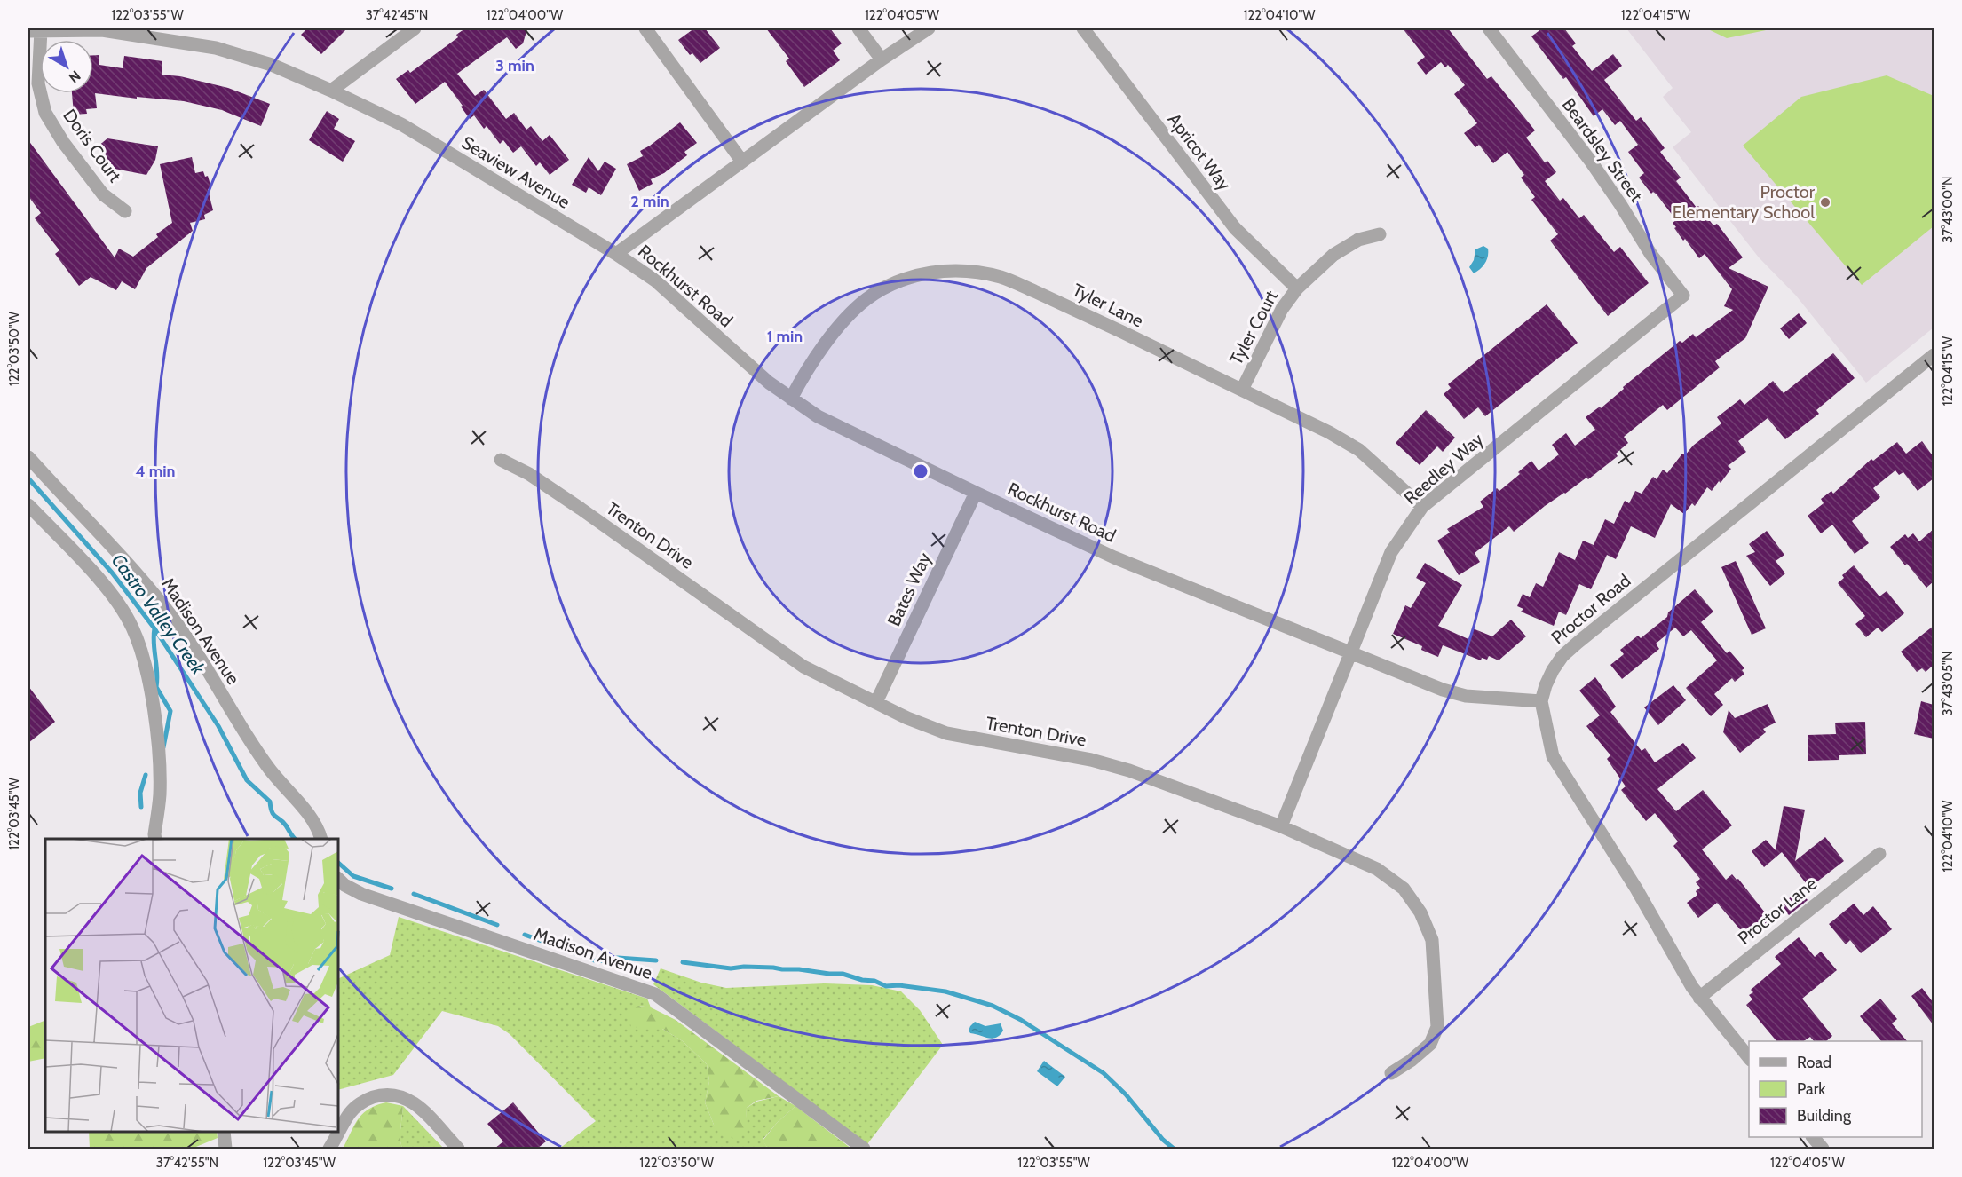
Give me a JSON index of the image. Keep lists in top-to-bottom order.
{
  "streets": {
    "street": [
      "Doris Court",
      "Beardsley Street",
      "Apricot Way",
      "Seaview Avenue",
      "Rockhurst Road",
      "Tyler Lane",
      "Tyler Court",
      "Reedley Way",
      "Trenton Drive",
      "Bates Way",
      "Proctor Road",
      "Madison Avenue",
      "Proctor Lane"
    ]
  },
  "crossings": [
    ["Doris Court", "Seaview Avenue"],
    ["Beardsley Street", "Reedley Way"],
    ["Apricot Way", "Tyler Court"],
    ["Seaview Avenue", "Rockhurst Road"],
    ["Rockhurst Road", "Tyler Lane"],
    ["Rockhurst Road", "Reedley Way"],
    ["Rockhurst Road", "Bates Way"],
    ["Rockhurst Road", "Proctor Road"],
    ["Tyler Lane", "Tyler Court"],
    ["Tyler Lane", "Reedley Way"],
    ["Reedley Way", "Trenton Drive"],
    ["Trenton Drive", "Bates Way"]
  ],
  "water": ["Castro Valley Creek"],
  "places": ["Proctor Elementary School"],
  "legend": ["Road", "Park", "Building"],
  "north": "bottom right",
  "coordinates": [
    "122°03'55\"W",
    "37°42'45\"N",
    "122°04'00\"W",
    "122°04'05\"W",
    "122°04'10\"W",
    "122°04'15\"W",
    "37°43'00\"N",
    "122°03'50\"W",
    "37°43'05\"N",
    "122°03'45\"W",
    "37°42'55\"N"
  ],
  "rings": [
    "3 min",
    "2 min",
    "1 min",
    "4 min"
  ]
}
